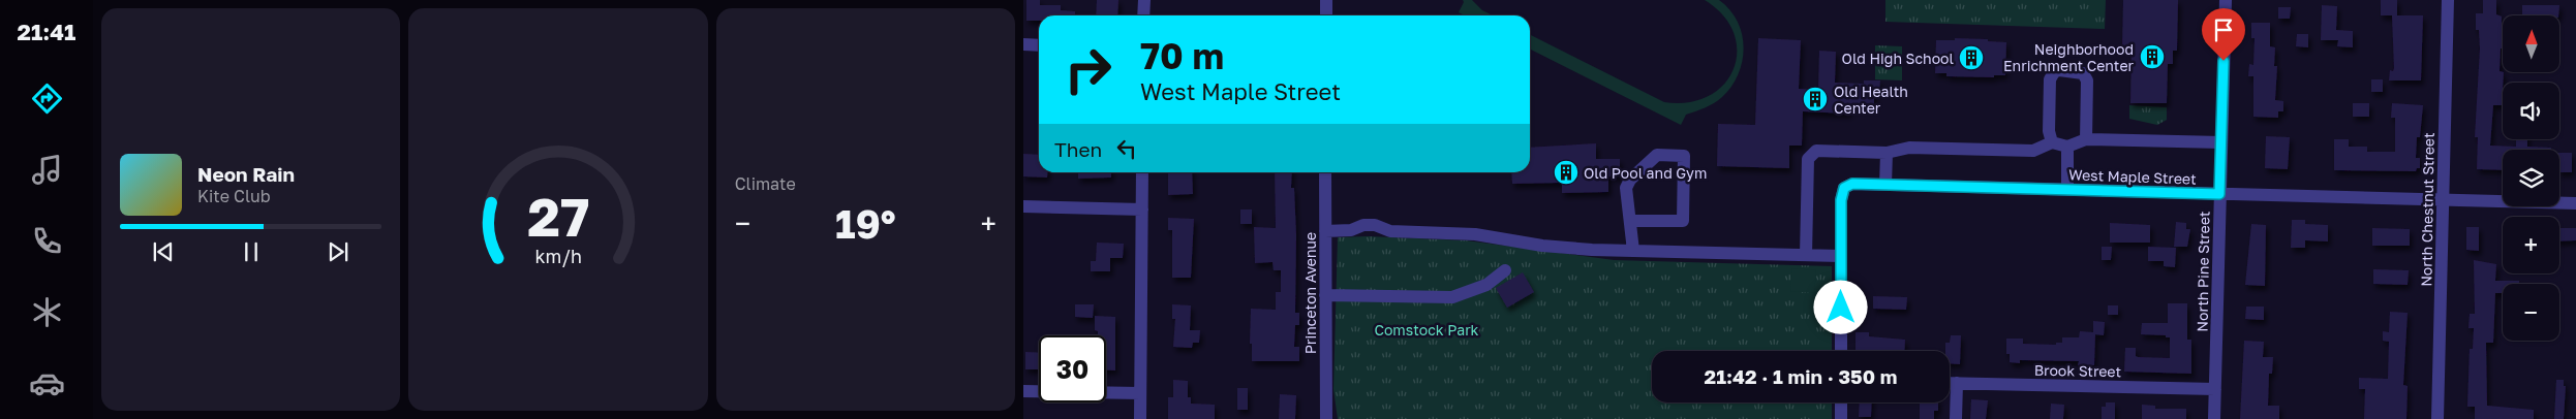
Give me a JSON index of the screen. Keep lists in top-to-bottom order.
{
  "streets": {
    "street": [
      "West Maple Street",
      "North Chestnut Street",
      "North Pine Street",
      "Princeton Avenue",
      "Brook Street"
    ]
  },
  "crossings": [
    ["West Maple Street", "North Chestnut Street"],
    ["West Maple Street", "North Pine Street"],
    ["North Pine Street", "Brook Street"]
  ],
  "parks": ["Comstock Park"],
  "places": {
    "building": [
      "Neighborhood Enrichment Center",
      "Old High School",
      "Old Health Center",
      "Old Pool and Gym"
    ]
  },
  "north": "top",
  "page": {
    "tabs": "21:41",
    "tile": "Climate",
    "map_buttons": ["+", "−"],
    "turn": ["70 m", "West Maple Street"],
    "then": "Then",
    "song": ["Neon Rain", "Kite Club"],
    "heat": ["−", "19°", "+"],
    "limit": "30",
    "trip": "21:42 · 1 min · 350 m",
    "gauge": ["27", "km/h"]
  }
}
